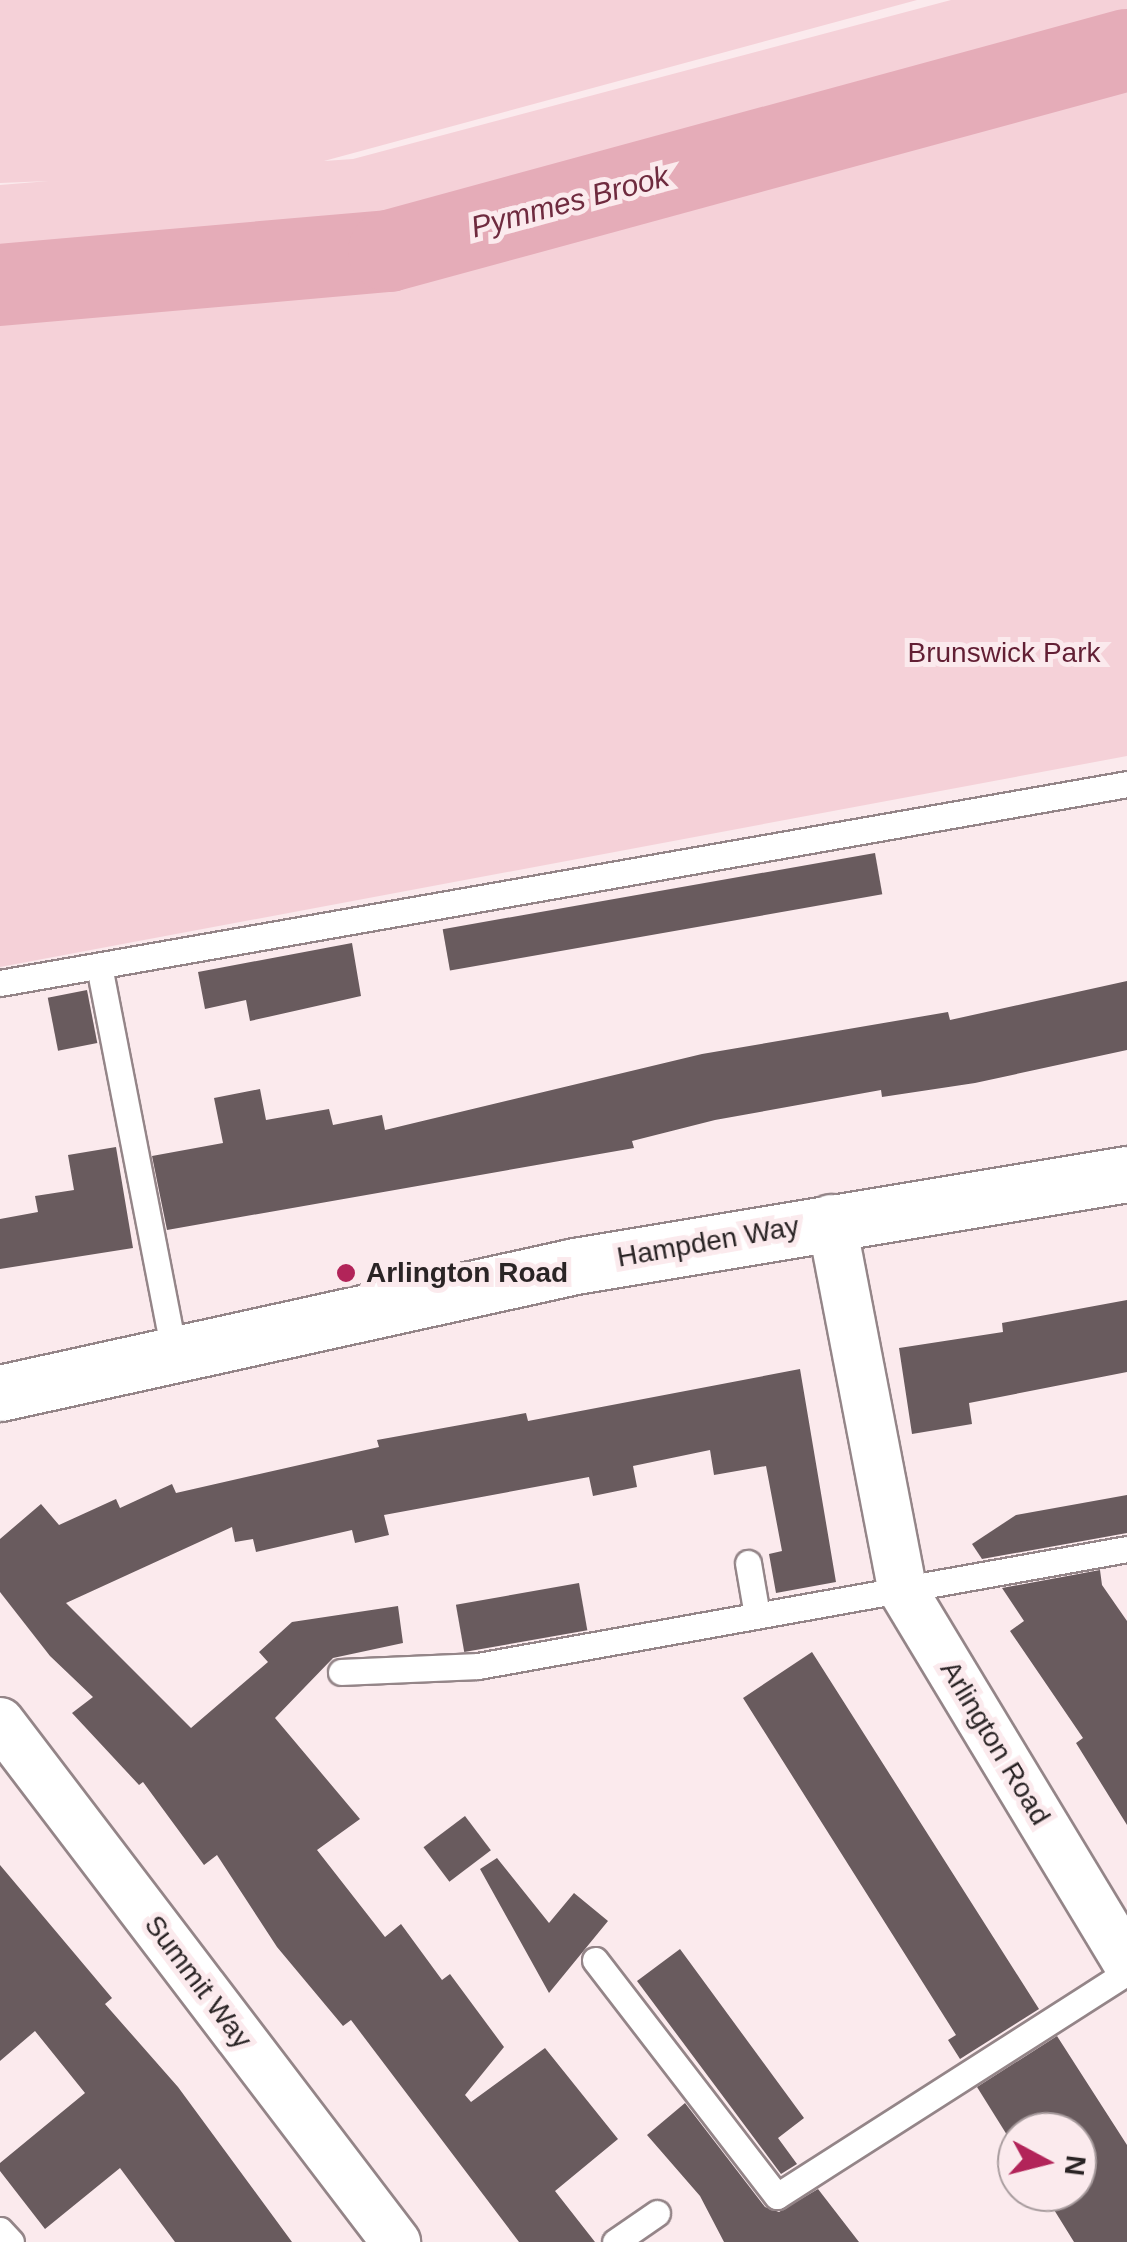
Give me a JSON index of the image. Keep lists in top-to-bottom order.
{
  "streets": {
    "street": ["Hampden Way", "Arlington Road", "Summit Way"]
  },
  "crossings": [
    ["Hampden Way", "Arlington Road"]
  ],
  "water": ["Pymmes Brook"],
  "parks": ["Brunswick Park"],
  "places": ["Arlington Road"],
  "north": "right"
}
